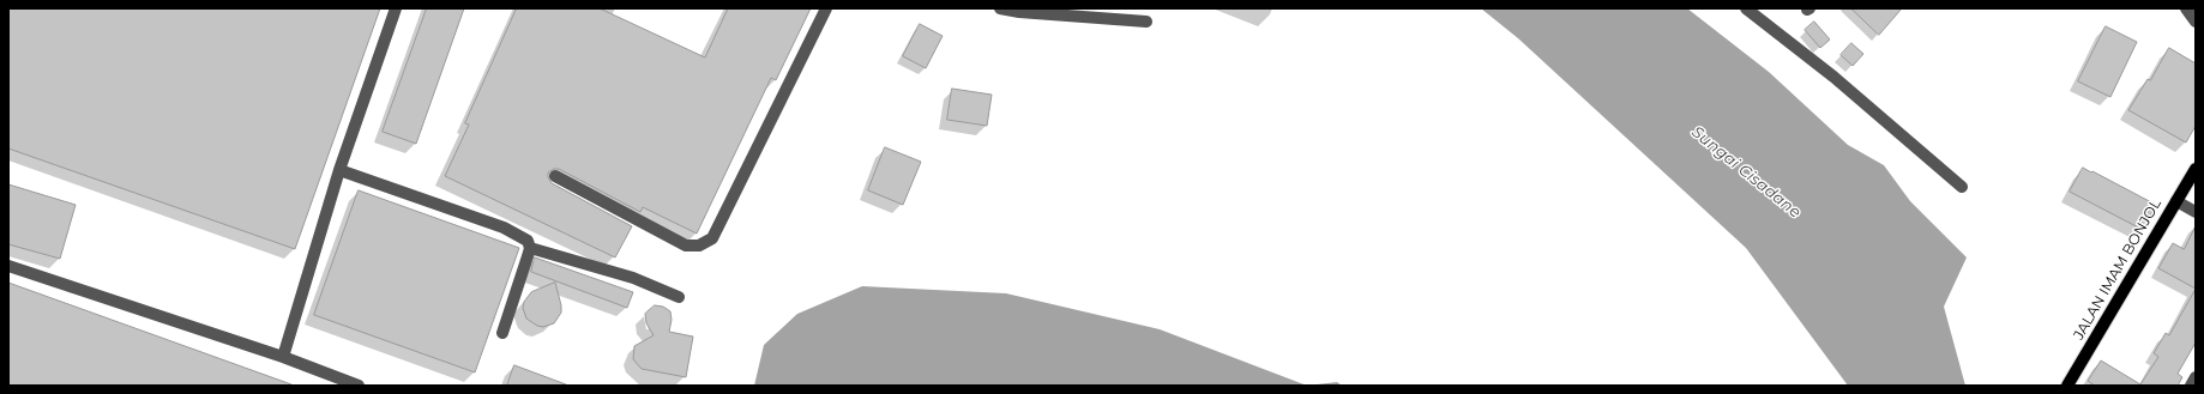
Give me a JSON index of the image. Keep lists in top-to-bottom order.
{
  "streets": {
    "main road": ["JALAN IMAM BONJOL"]
  },
  "water": ["Sungai Cisadane"]
}
